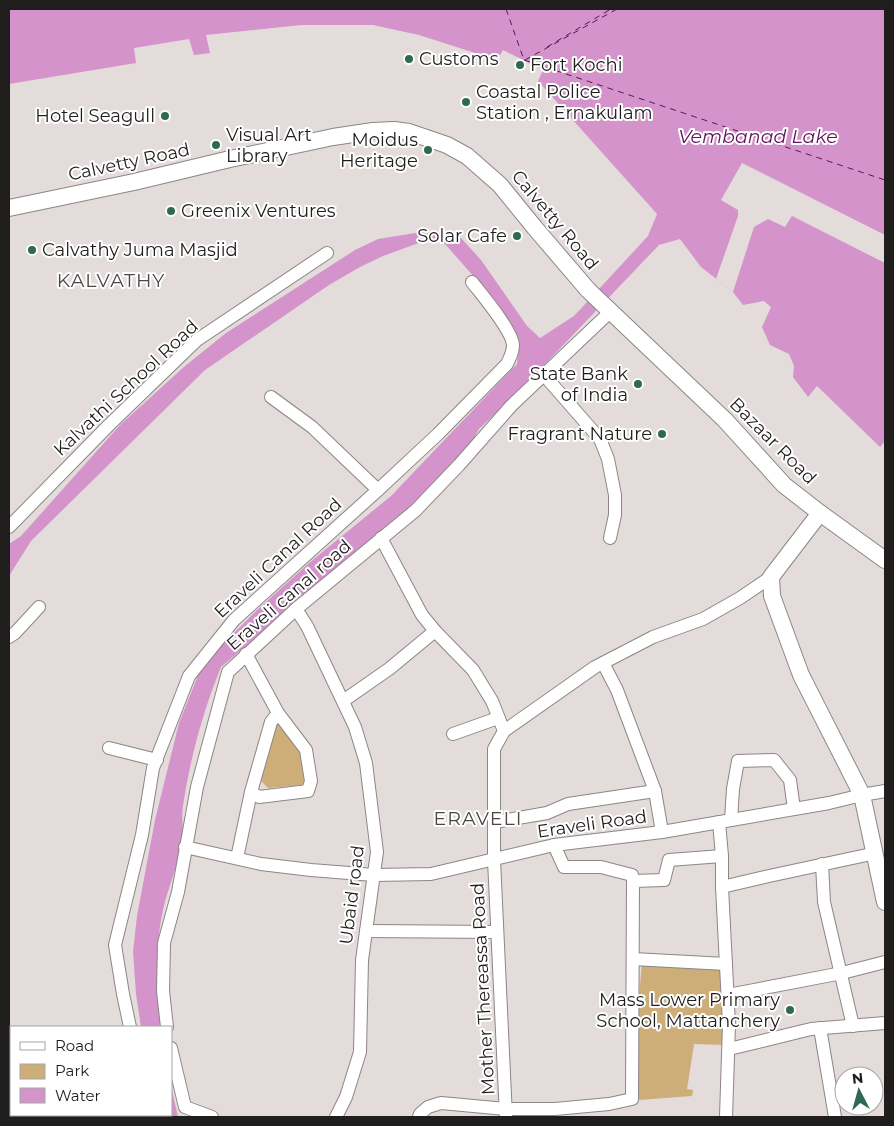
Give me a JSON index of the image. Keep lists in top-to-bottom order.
{
  "streets": {
    "street": [
      "Calvetty Road",
      "Kalvathi School Road",
      "Bazaar Road",
      "Eraveli Canal Road",
      "Eraveli canal road",
      "Eraveli Road",
      "Ubaid road",
      "Mother Thereassa Road"
    ]
  },
  "crossings": [
    ["Calvetty Road", "Bazaar Road"],
    ["Calvetty Road", "Eraveli canal road"],
    ["Eraveli canal road", "Eraveli Road"],
    ["Eraveli canal road", "Ubaid road"],
    ["Eraveli Road", "Ubaid road"],
    ["Eraveli Road", "Mother Thereassa Road"]
  ],
  "districts": ["KALVATHY", "ERAVELI"],
  "water": ["Vembanad Lake"],
  "places": [
    "Customs",
    "Fort Kochi",
    "Coastal Police Station , Ernakulam",
    "Hotel Seagull",
    "Visual Art Library",
    "Moidus Heritage",
    "Greenix Ventures",
    "Solar Cafe",
    "Calvathy Juma Masjid",
    "State Bank of India",
    "Fragrant Nature",
    "Mass Lower Primary School, Mattanchery"
  ],
  "legend": ["Road", "Park", "Water"],
  "north": "top"
}
